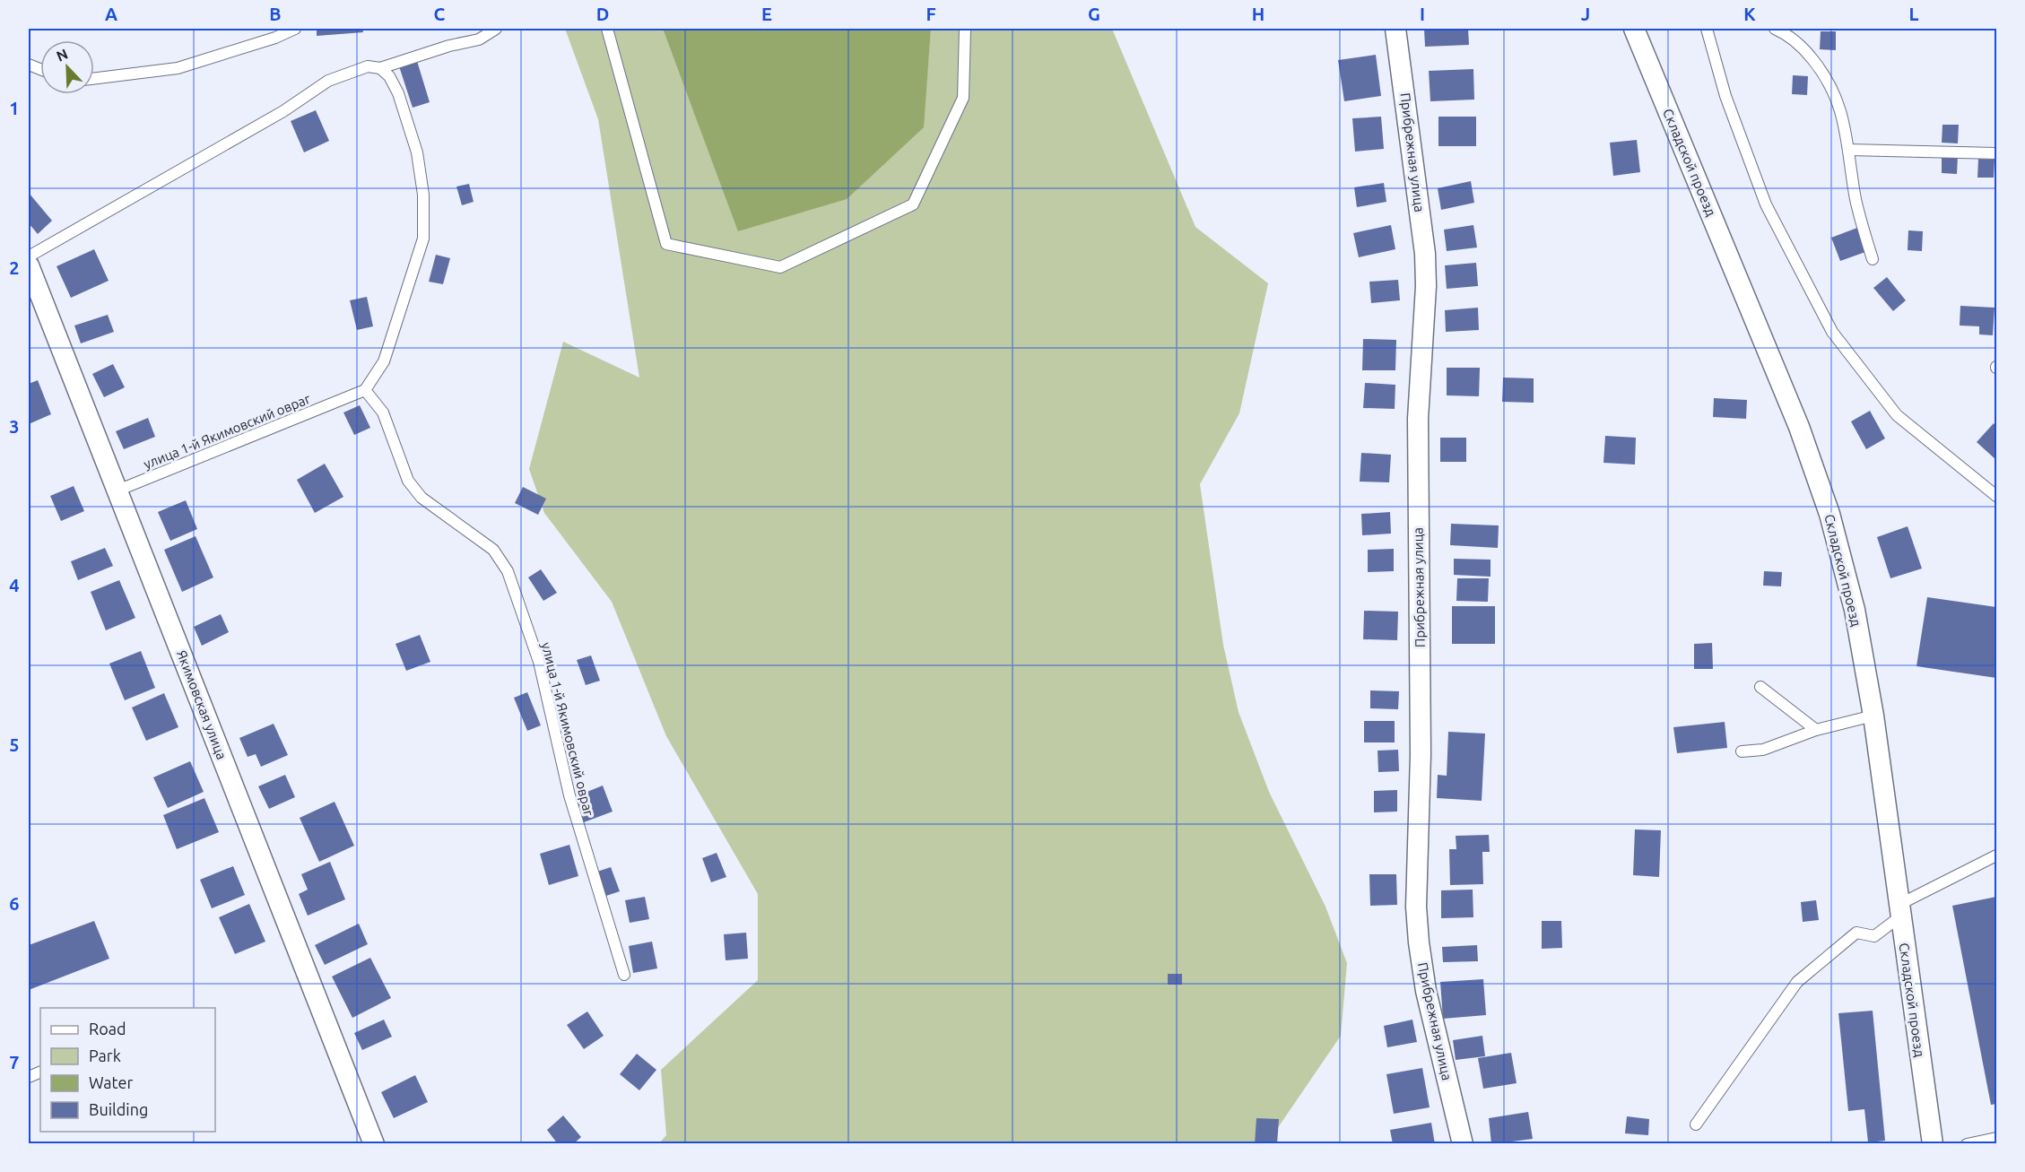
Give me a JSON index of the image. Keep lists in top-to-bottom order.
{
  "streets": {
    "street": ["Прибрежная улица", "Складской проезд", "Якимовская улица"],
    "lane": ["улица 1-й Якимовский овраг"]
  },
  "crossings": [
    ["улица 1-й Якимовский овраг", "Якимовская улица"]
  ],
  "legend": [
    "Road",
    "Park",
    "Water",
    "Building"
  ],
  "north": "top left",
  "grid": {
    "columns": [
      "A",
      "B",
      "C",
      "D",
      "E",
      "F",
      "G",
      "H",
      "I",
      "J",
      "K",
      "L"
    ],
    "rows": [
      "1",
      "2",
      "3",
      "4",
      "5",
      "6",
      "7"
    ]
  }
}
